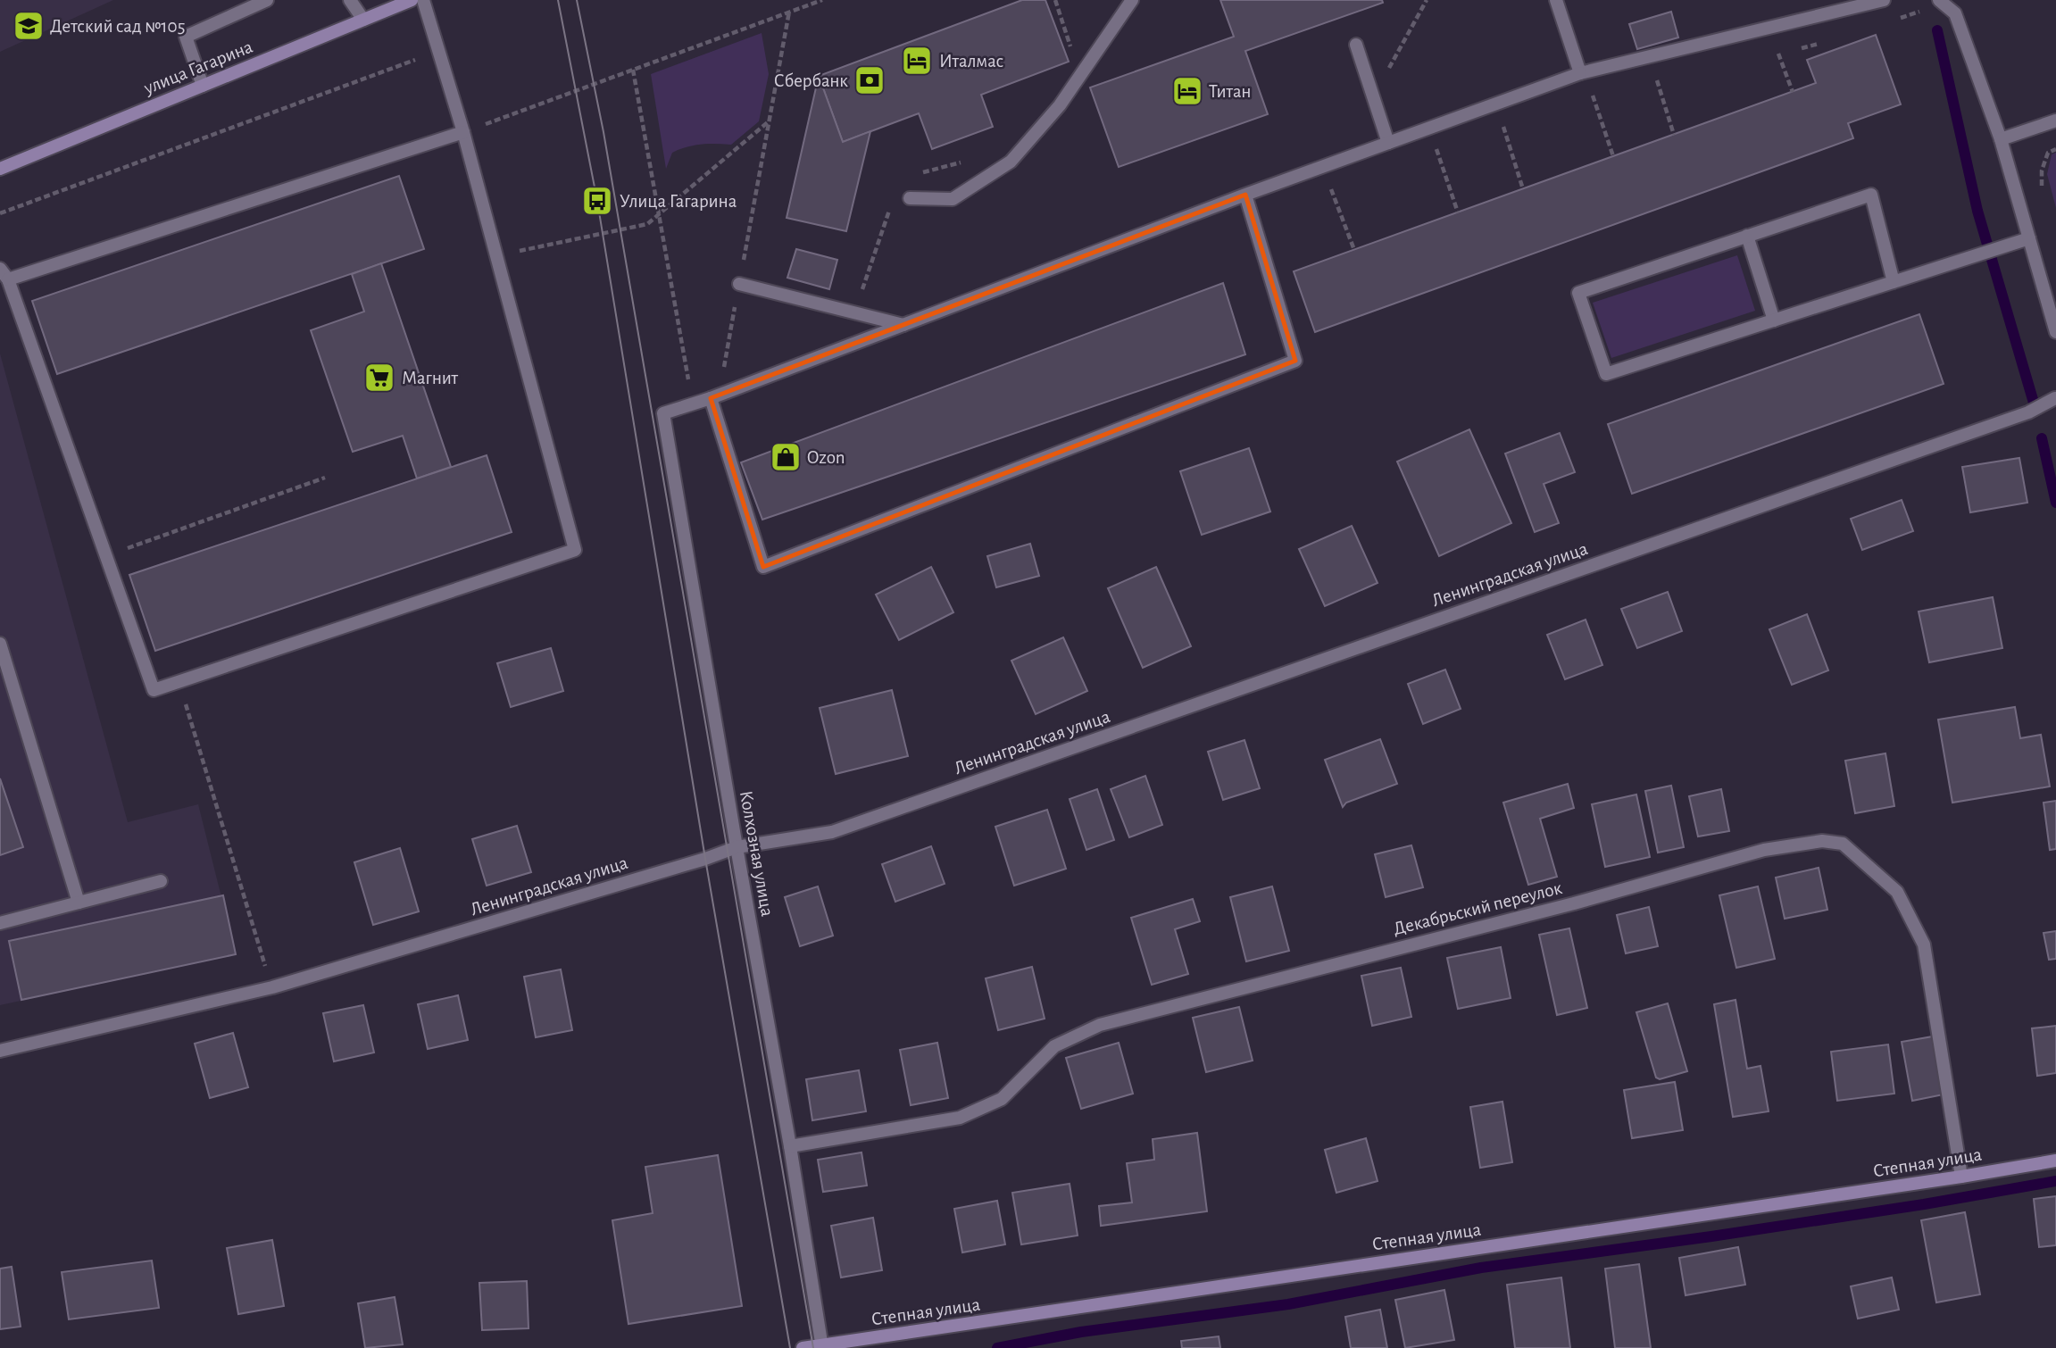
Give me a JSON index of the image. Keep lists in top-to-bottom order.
{
  "streets": {
    "street": [
      "улица Гагарина",
      "Ленинградская улица",
      "Колхозная улица",
      "Декабрьский переулок",
      "Степная улица"
    ]
  },
  "crossings": [
    ["Ленинградская улица", "Колхозная улица"],
    ["Колхозная улица", "Декабрьский переулок"],
    ["Колхозная улица", "Степная улица"],
    ["Декабрьский переулок", "Степная улица"]
  ],
  "places": {
    "school or university": ["Детский сад №105"],
    "hotel": ["Италмас", "Титан"],
    "bank": ["Сбербанк"],
    "bus stop": ["Улица Гагарина"],
    "supermarket": ["Магнит"],
    "shop": ["Ozon"]
  }
}
